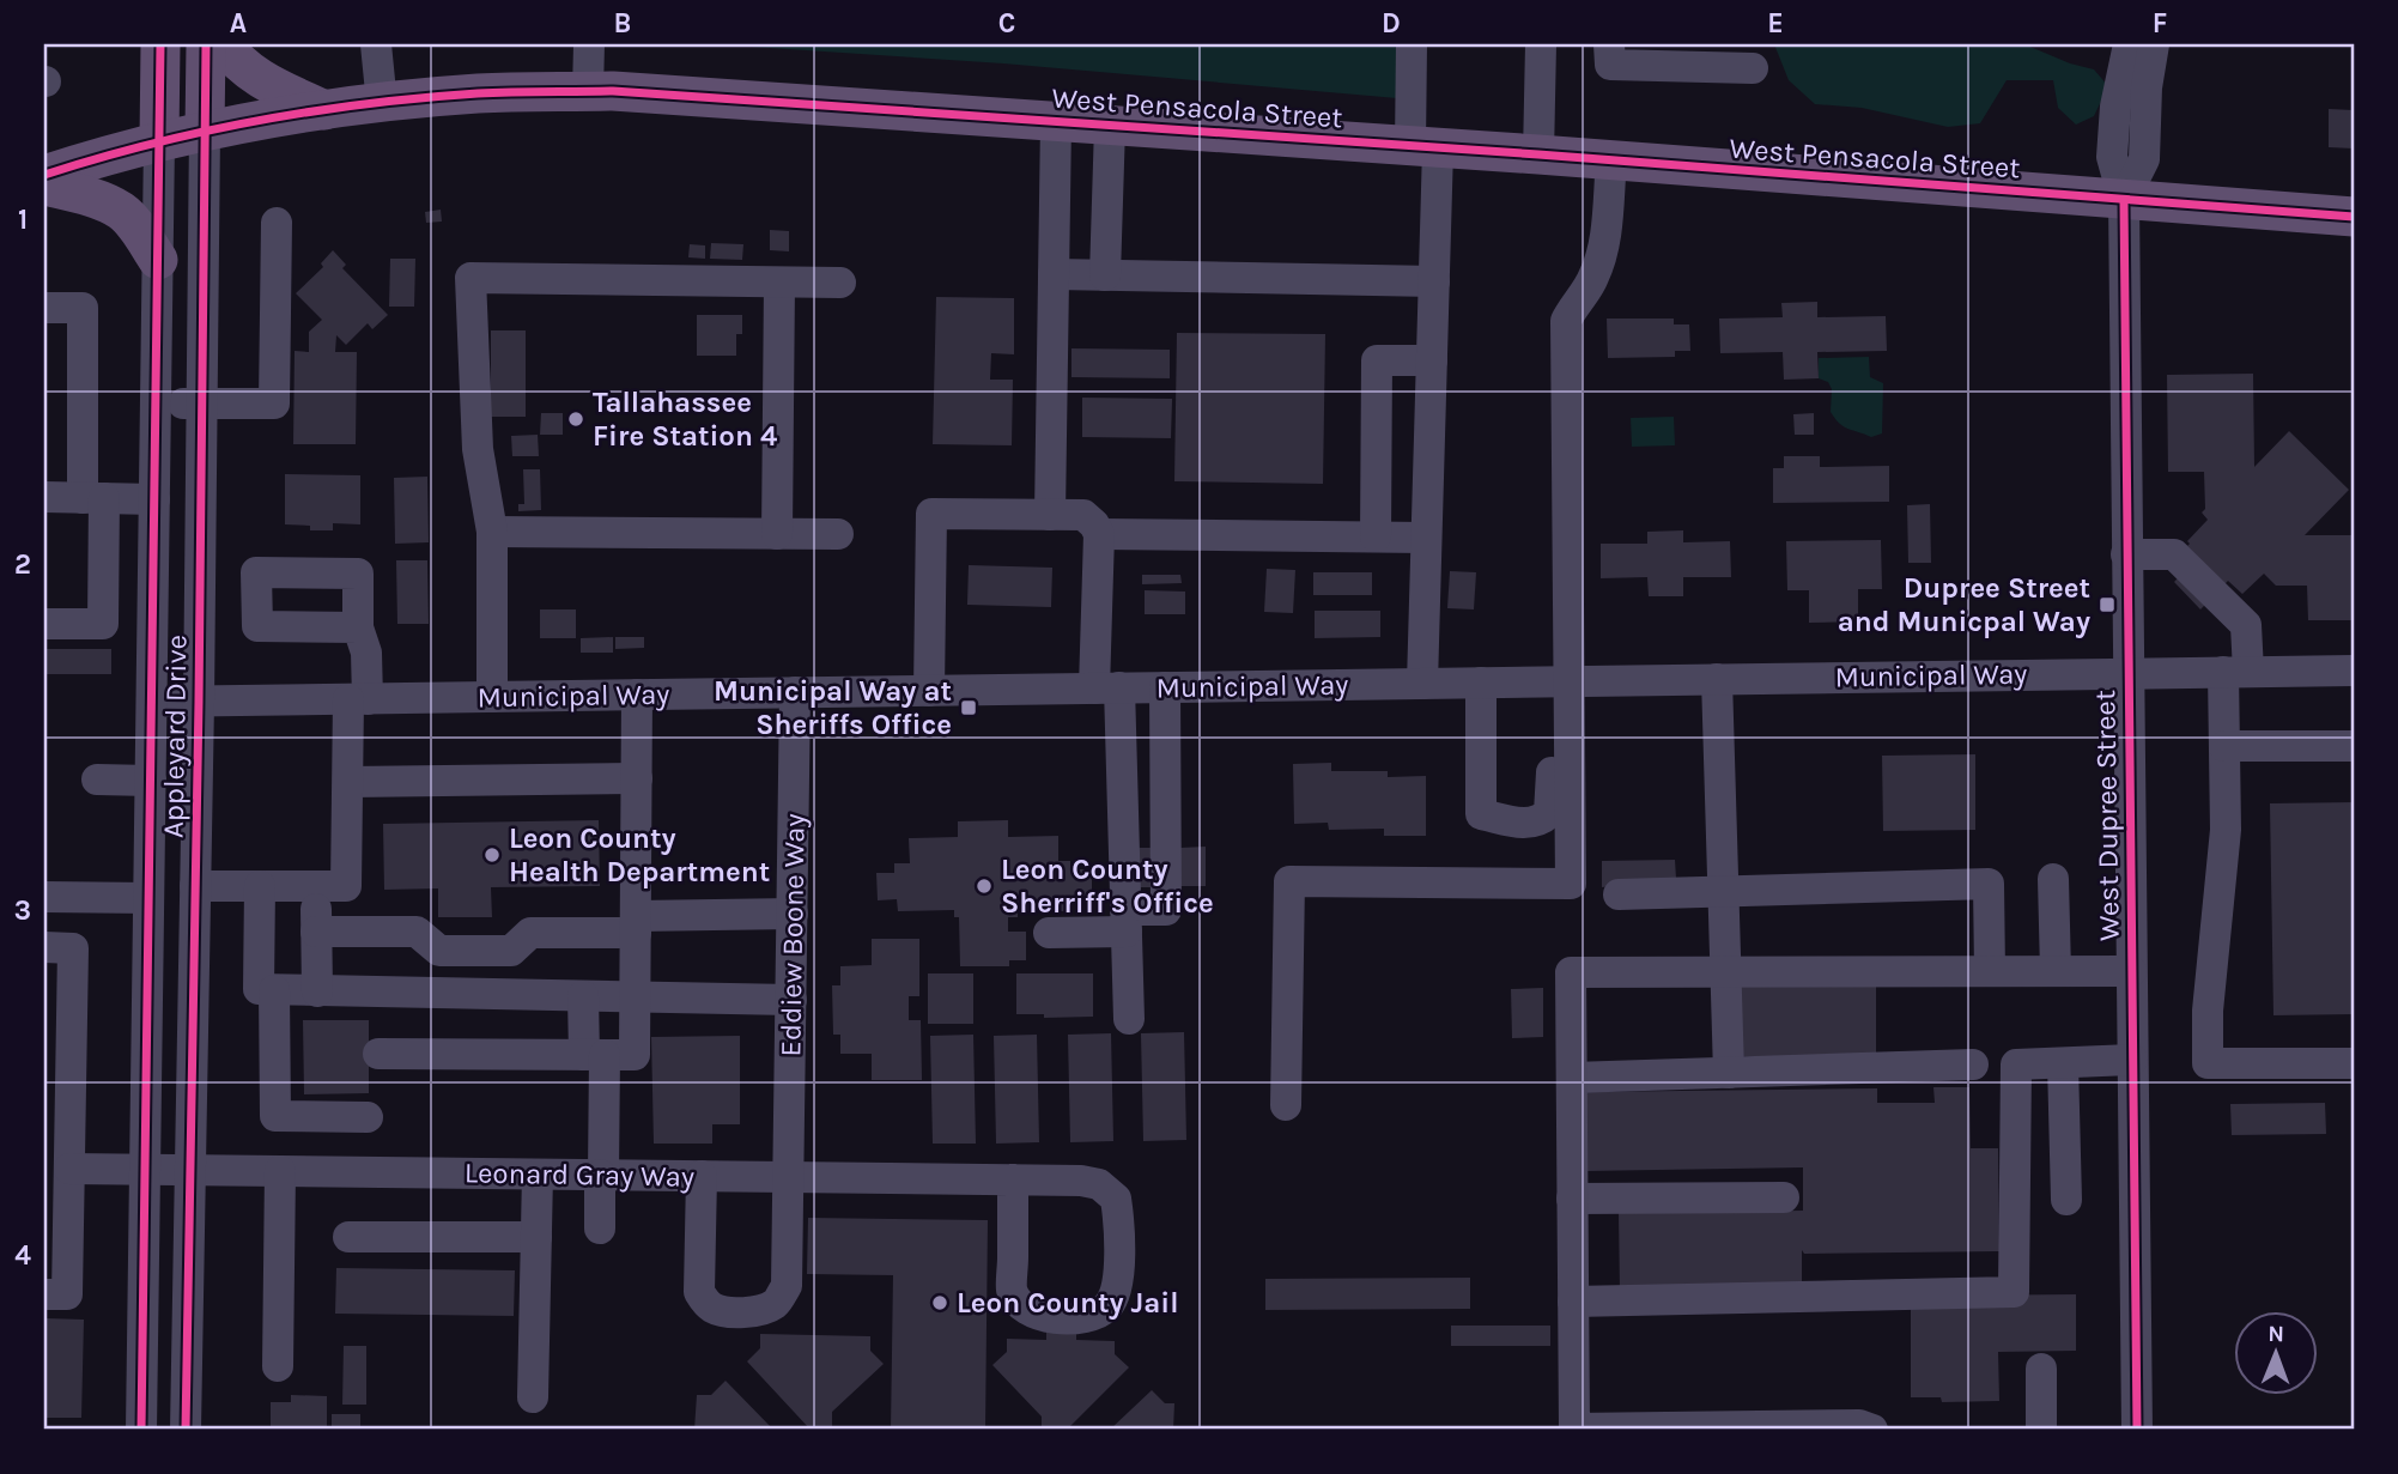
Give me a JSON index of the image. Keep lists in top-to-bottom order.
{
  "streets": {
    "main road": ["West Pensacola Street", "Appleyard Drive"],
    "street": [
      "Municipal Way",
      "West Dupree Street",
      "Eddiew Boone Way",
      "Leonard Gray Way"
    ]
  },
  "crossings": [
    ["West Pensacola Street", "Appleyard Drive"],
    ["West Pensacola Street", "West Dupree Street"],
    ["Municipal Way", "Appleyard Drive"],
    ["Municipal Way", "West Dupree Street"],
    ["Municipal Way", "Eddiew Boone Way"],
    ["Appleyard Drive", "Leonard Gray Way"],
    ["Eddiew Boone Way", "Leonard Gray Way"]
  ],
  "places": {
    "other": [
      "Tallahassee Fire Station 4",
      "Leon County Health Department",
      "Leon County Sherriff's Office",
      "Leon County Jail"
    ],
    "transit": ["Dupree Street and Municpal Way", "Municipal Way at Sheriffs Office"]
  },
  "north": "top",
  "grid": {
    "columns": [
      "A",
      "B",
      "C",
      "D",
      "E",
      "F"
    ],
    "rows": [
      "1",
      "2",
      "3",
      "4"
    ]
  }
}
